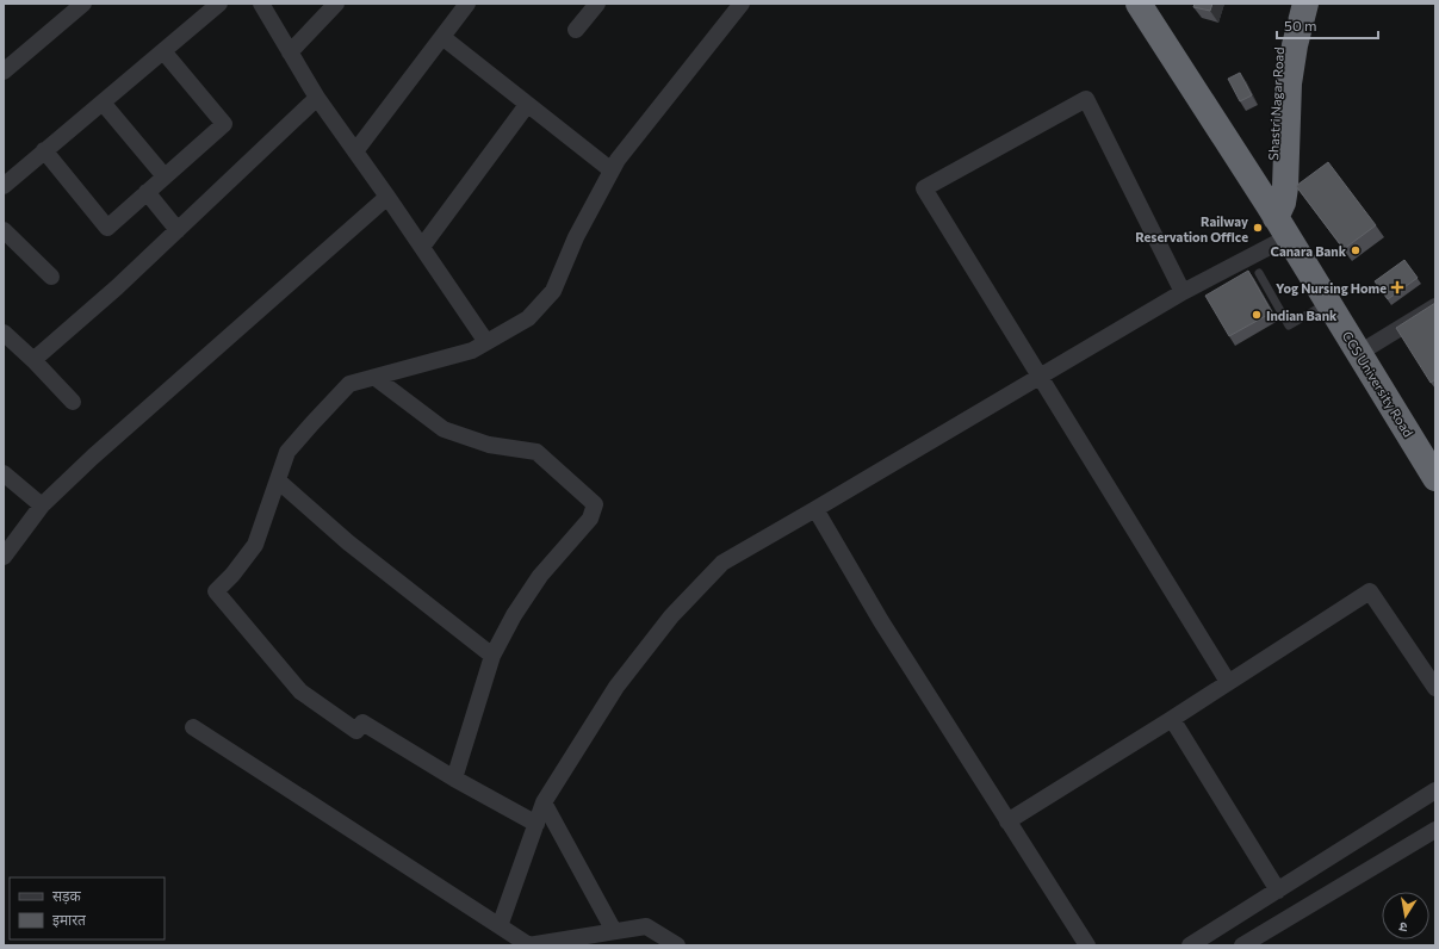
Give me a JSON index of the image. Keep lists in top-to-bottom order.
{
  "streets": {
    "highway": ["Shastri Nagar Road", "CCS University Road"]
  },
  "crossings": [
    ["Shastri Nagar Road", "CCS University Road"]
  ],
  "places": {
    "other": ["Railway Reservation Office", "Canara Bank", "Indian Bank"],
    "health": ["Yog Nursing Home"]
  },
  "legend": ["सड़क", "इमारत"],
  "scale_bar": "50 m",
  "north": "bottom"
}
